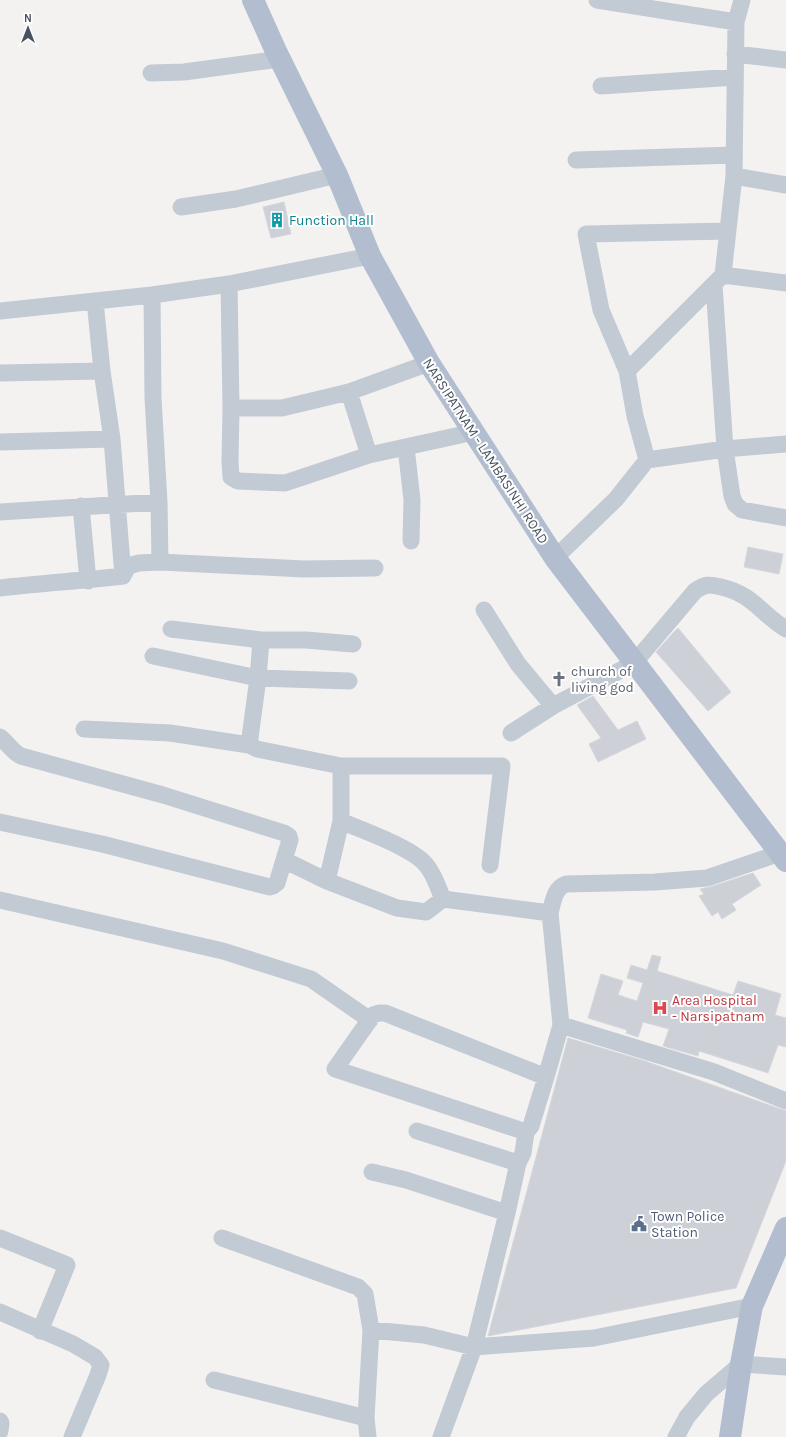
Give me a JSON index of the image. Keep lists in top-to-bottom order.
{
  "streets": {
    "main road": ["NARSIPATNAM - LAMBASINHI ROAD"]
  },
  "places": {
    "building": ["Function Hall"],
    "church": ["church of living god"],
    "hospital": ["Area Hospital - Narsipatnam"],
    "public building": ["Town Police Station"]
  },
  "north": "top"
}
